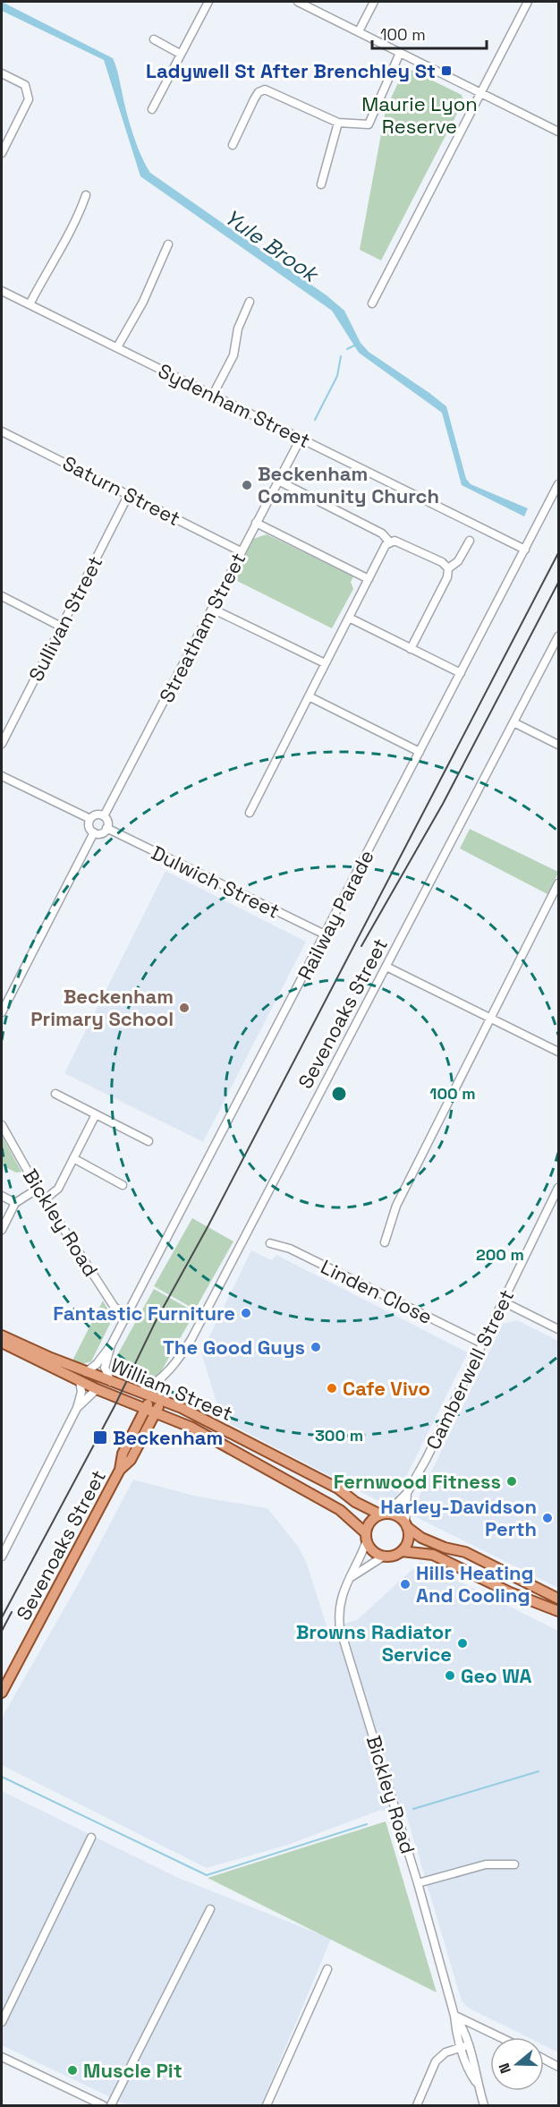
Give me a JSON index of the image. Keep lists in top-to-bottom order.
{
  "streets": {
    "main road": ["Sevenoaks Street", "William Street"],
    "street": [
      "Sydenham Street",
      "Saturn Street",
      "Sullivan Street",
      "Streatham Street",
      "Dulwich Street",
      "Railway Parade",
      "Bickley Road",
      "Linden Close",
      "Camberwell Street"
    ]
  },
  "crossings": [
    ["Sydenham Street", "Streatham Street"],
    ["Sydenham Street", "Railway Parade"],
    ["Saturn Street", "Sullivan Street"],
    ["Saturn Street", "Streatham Street"],
    ["Streatham Street", "Dulwich Street"],
    ["Dulwich Street", "Railway Parade"],
    ["Railway Parade", "Bickley Road"],
    ["Railway Parade", "William Street"],
    ["Sevenoaks Street", "William Street"],
    ["Bickley Road", "Camberwell Street"],
    ["Bickley Road", "William Street"],
    ["Linden Close", "Camberwell Street"],
    ["Camberwell Street", "William Street"]
  ],
  "water": ["Yule Brook"],
  "parks": ["Maurie Lyon Reserve"],
  "places": {
    "transit": ["Ladywell St After Brenchley St", "Beckenham"],
    "other": [
      "Beckenham Community Church",
      "Beckenham Primary School",
      "Fantastic Furniture",
      "The Good Guys",
      "Cafe Vivo",
      "Fernwood Fitness",
      "Harley-Davidson Perth",
      "Hills Heating And Cooling",
      "Browns Radiator Service",
      "Geo WA",
      "Muscle Pit"
    ]
  },
  "scale_bar": "100 m",
  "north": "left",
  "rings": ["100 m", "200 m", "300 m"]
}
